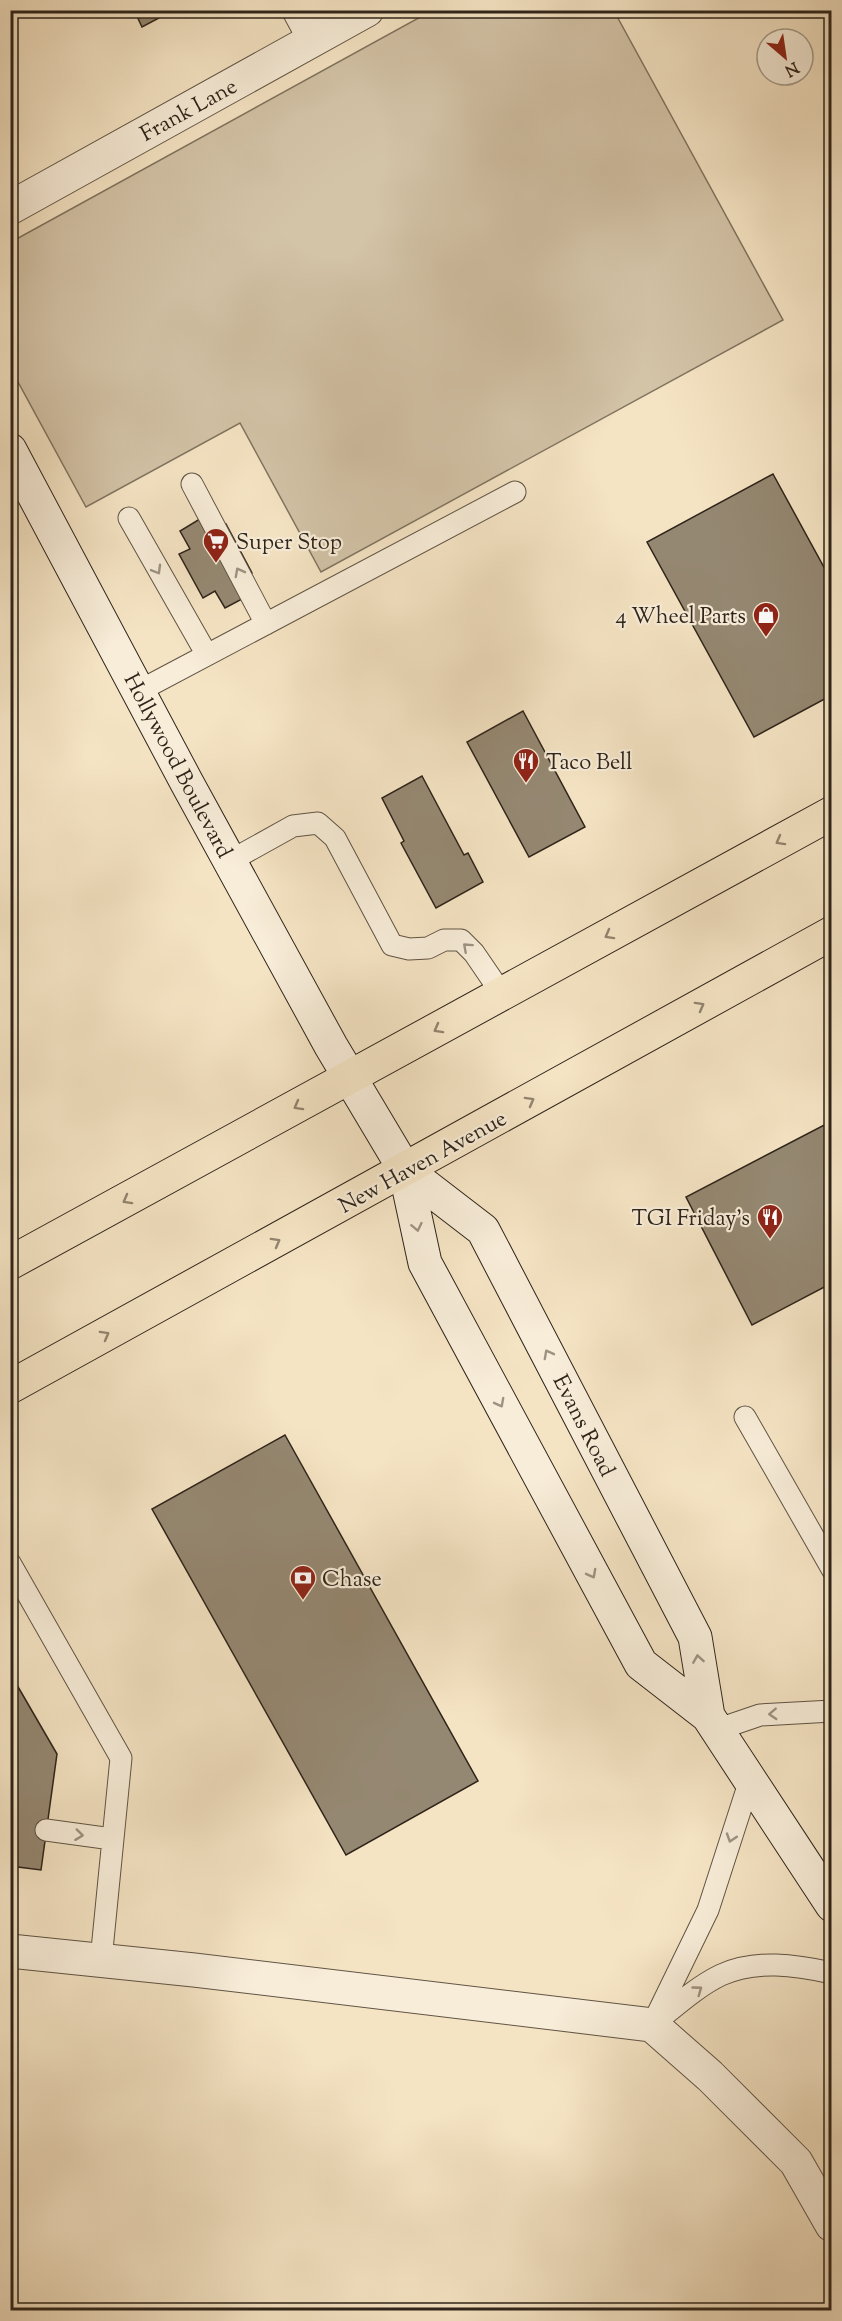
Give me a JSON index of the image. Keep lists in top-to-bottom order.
{
  "streets": {
    "main road": ["New Haven Avenue"],
    "street": ["Frank Lane", "Hollywood Boulevard", "Evans Road"]
  },
  "crossings": [
    ["Hollywood Boulevard", "Evans Road"],
    ["New Haven Avenue", "Evans Road"]
  ],
  "places": {
    "supermarket": ["Super Stop"],
    "shop": ["4 Wheel Parts"],
    "restaurant": ["Taco Bell", "TGI Friday's"],
    "bank": ["Chase"]
  },
  "north": "bottom right"
}
